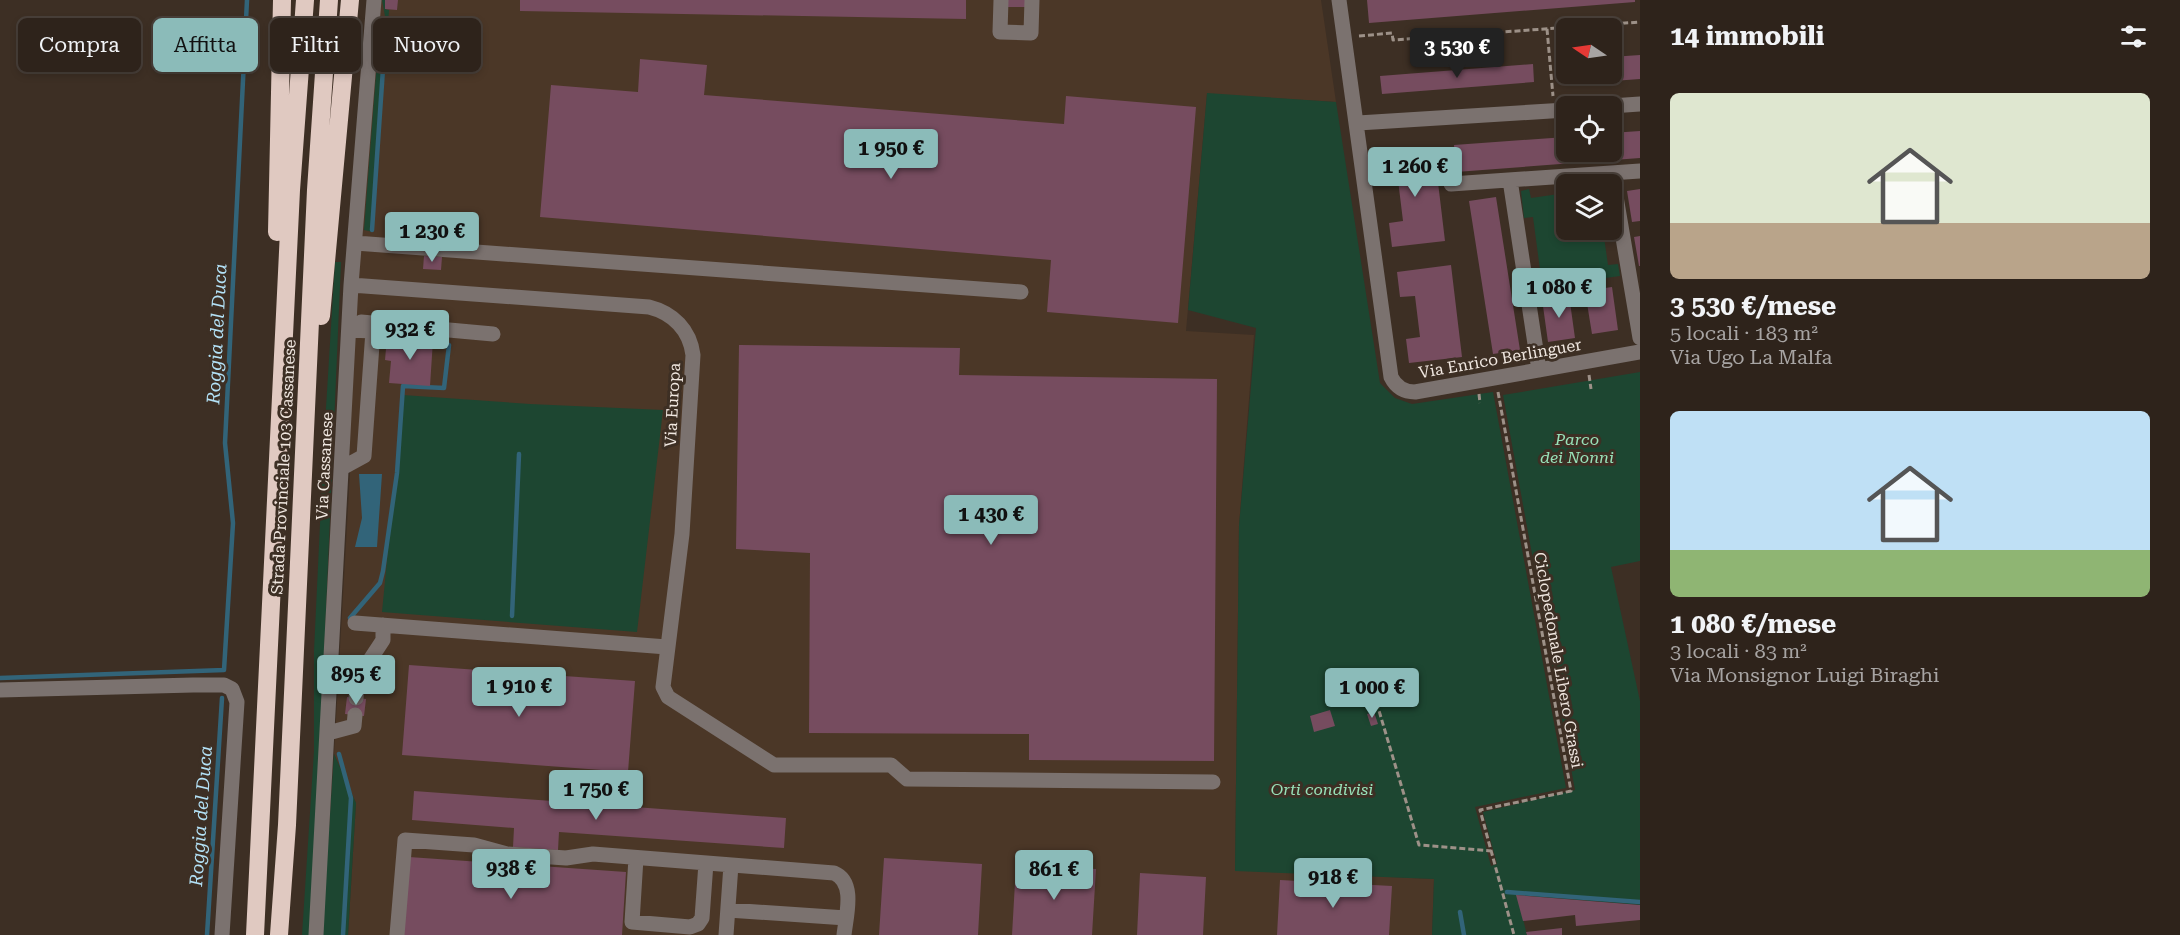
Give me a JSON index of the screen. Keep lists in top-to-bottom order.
{
  "streets": {
    "highway": ["Strada Provinciale 103 Cassanese"],
    "street": ["Via Enrico Berlinguer", "Via Europa", "Via Cassanese"],
    "path": ["Ciclopedonale Libero Grassi"]
  },
  "crossings": [
    ["Via Europa", "Via Cassanese"]
  ],
  "water": ["Roggia del Duca"],
  "parks": ["Parco dei Nonni", "Orti condivisi"],
  "north": "left",
  "page": {
    "heading": "14 immobili",
    "chip": [
      "Compra",
      "Affitta",
      "Filtri",
      "Nuovo"
    ],
    "price": [
      "3 530 €",
      "1 950 €",
      "1 260 €",
      "1 230 €",
      "1 080 €",
      "932 €",
      "1 430 €",
      "895 €",
      "1 910 €",
      "1 000 €",
      "1 750 €",
      "938 €",
      "861 €",
      "918 €"
    ],
    "list": [
      {
        "name": "3 530 €/mese",
        "note": "5 locali · 183 m² · Via Ugo La Malfa"
      },
      {
        "name": "1 080 €/mese",
        "note": "3 locali · 83 m² · Via Monsignor Luigi Biraghi"
      }
    ]
  }
}
